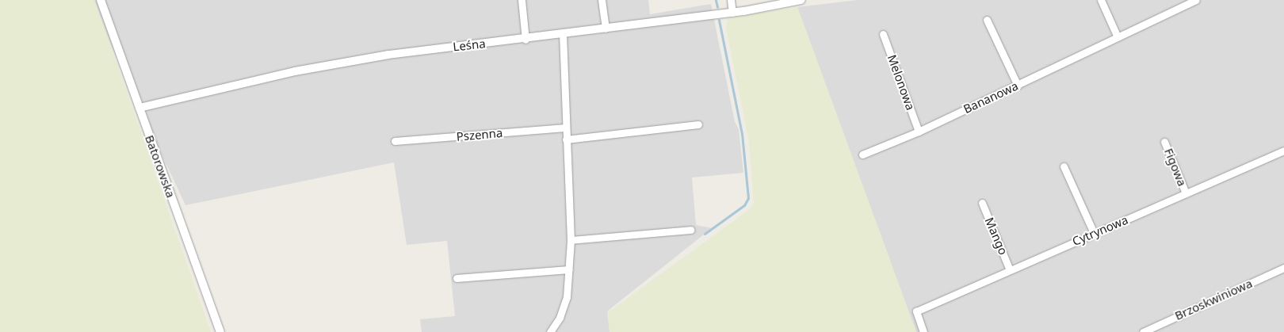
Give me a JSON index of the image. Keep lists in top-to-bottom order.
{
  "streets": {
    "street": [
      "Leśna",
      "Melonowa",
      "Bananowa",
      "Pszenna",
      "Batorowska",
      "Figowa",
      "Cytrynowa",
      "Mango",
      "Brzoskwiniowa"
    ]
  },
  "crossings": [
    ["Leśna", "Batorowska"],
    ["Melonowa", "Bananowa"],
    ["Figowa", "Cytrynowa"],
    ["Cytrynowa", "Mango"]
  ]
}
